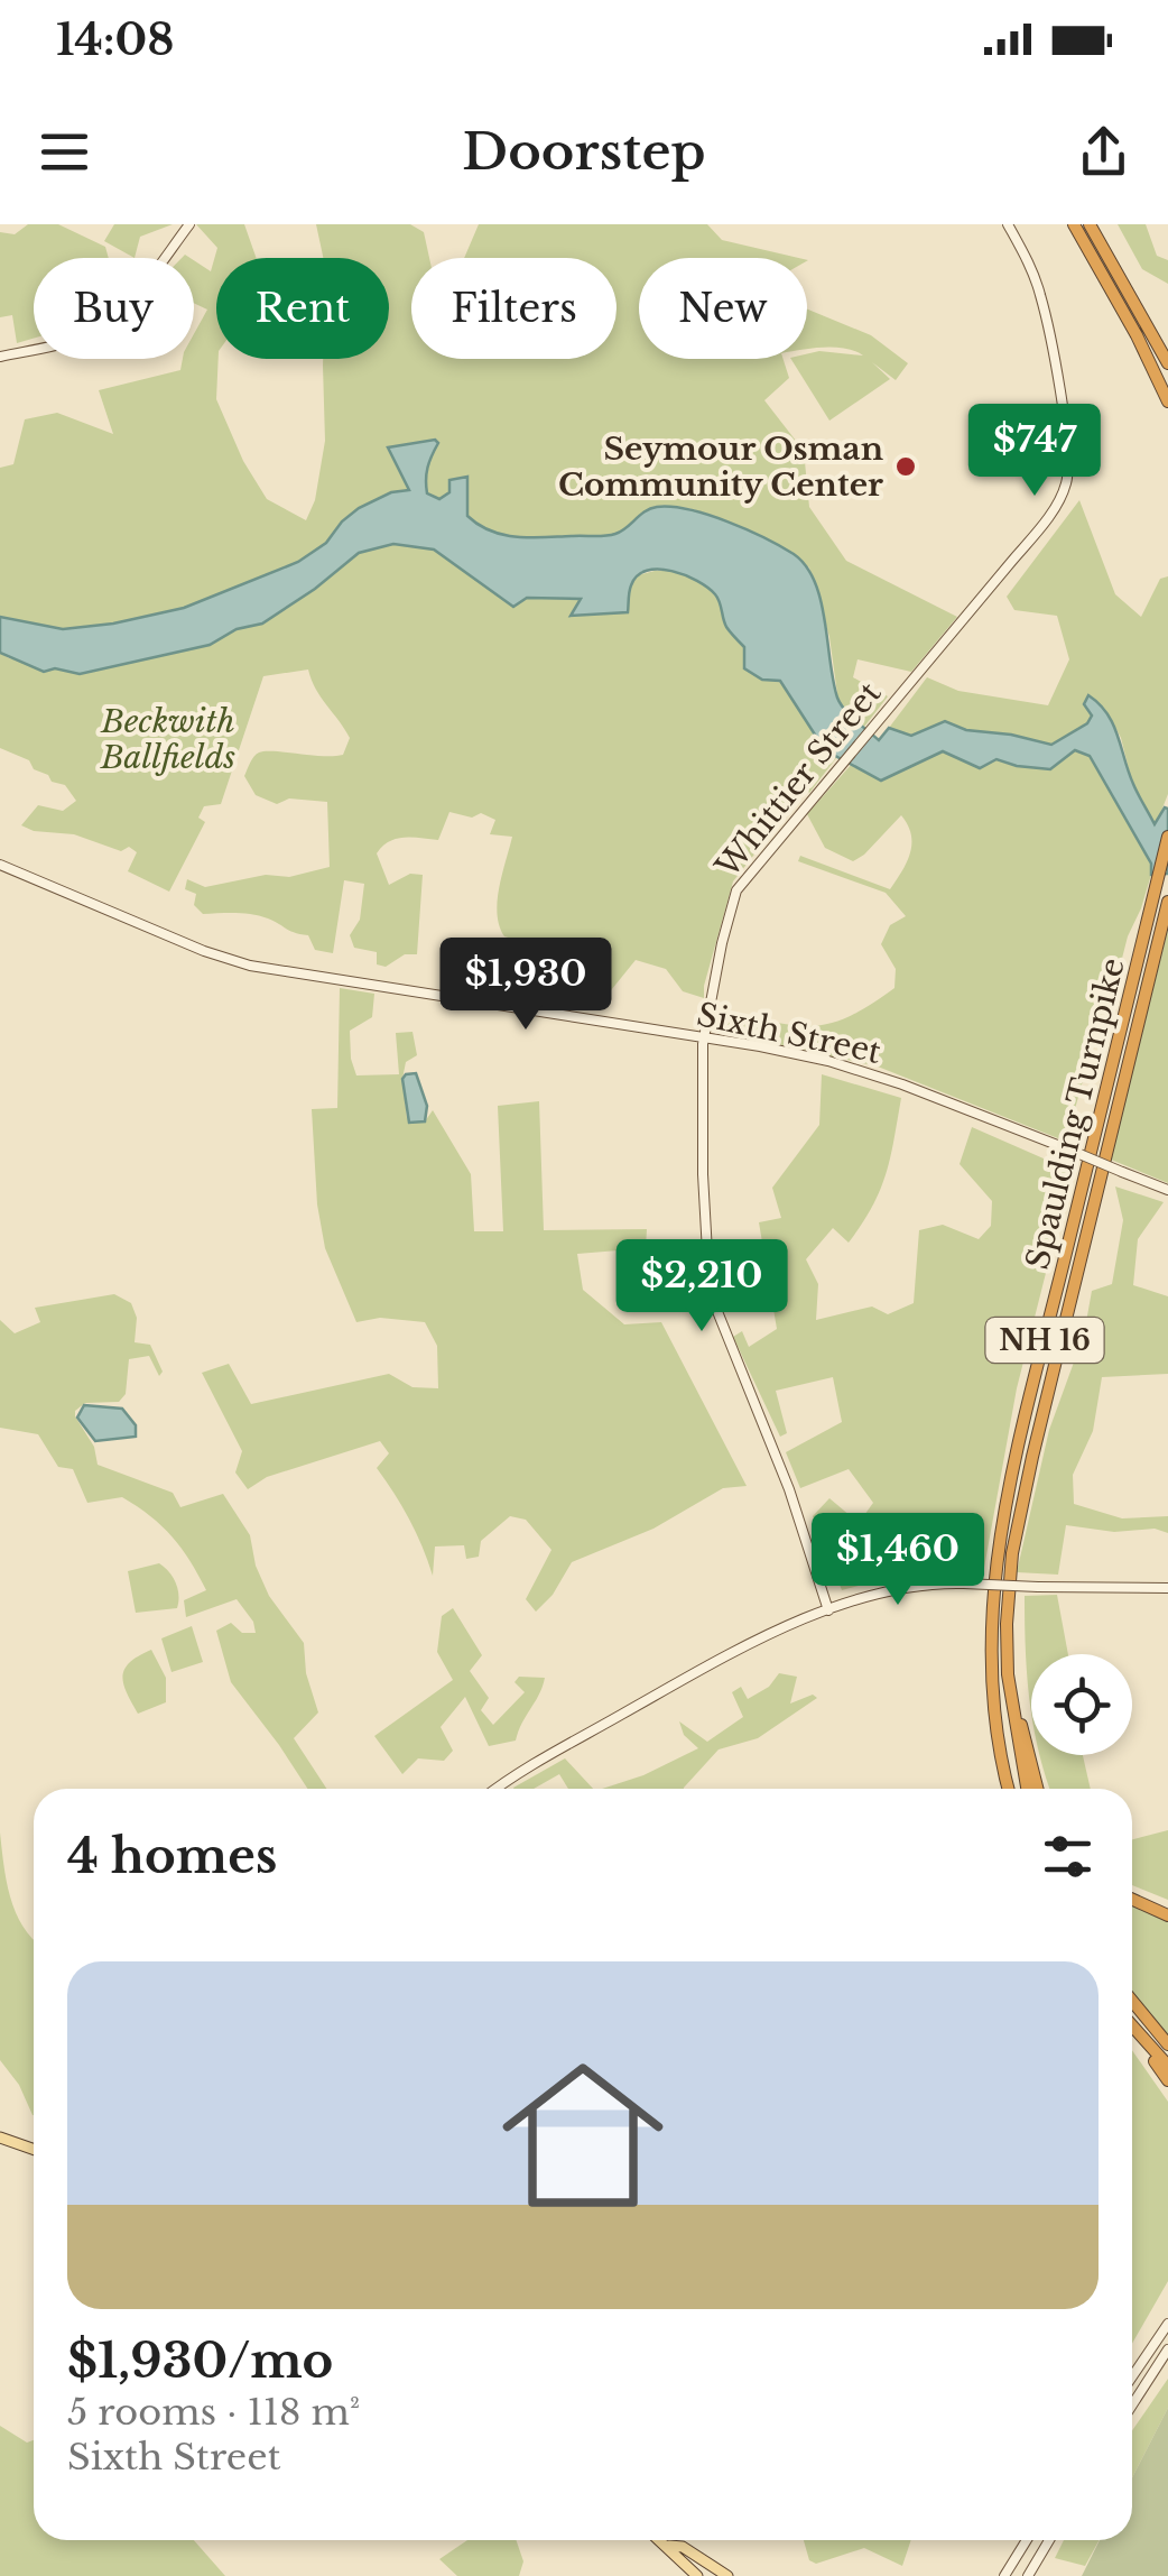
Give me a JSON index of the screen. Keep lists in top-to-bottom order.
{
  "streets": {
    "highway": ["Spaulding Turnpike", "NH 16"],
    "street": ["Whittier Street", "Sixth Street"]
  },
  "crossings": [
    ["Whittier Street", "Sixth Street"]
  ],
  "parks": ["Beckwith Ballfields"],
  "places": ["Seymour Osman Community Center"],
  "page": {
    "status": "14:08",
    "header": "Doorstep",
    "chip": [
      "Buy",
      "Rent",
      "Filters",
      "New"
    ],
    "price": [
      "$747",
      "$1,930",
      "$2,210",
      "$1,460"
    ],
    "heading": "4 homes",
    "list": [
      {
        "name": "$1,930/mo",
        "note": "5 rooms · 118 m² · Sixth Street"
      }
    ]
  }
}
